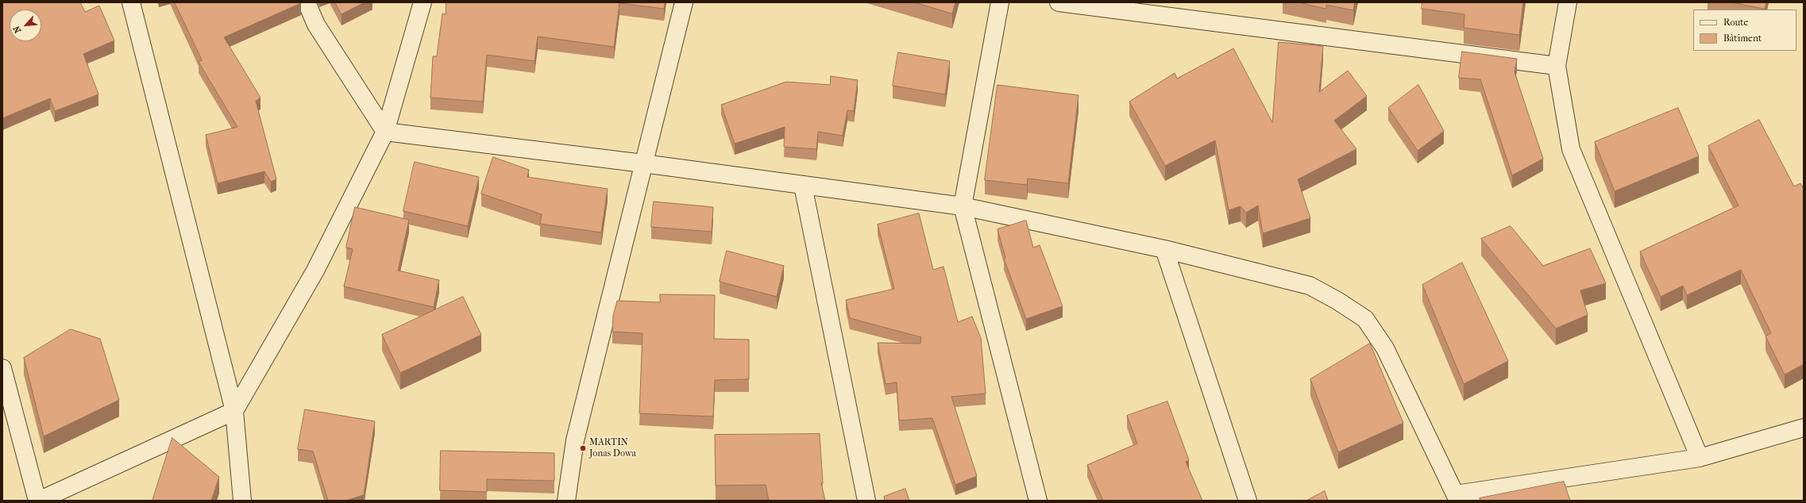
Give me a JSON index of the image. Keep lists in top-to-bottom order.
{
  "places": ["MARTIN Jonas Dowa"],
  "legend": ["Route", "Bâtiment"],
  "north": "bottom left"
}
